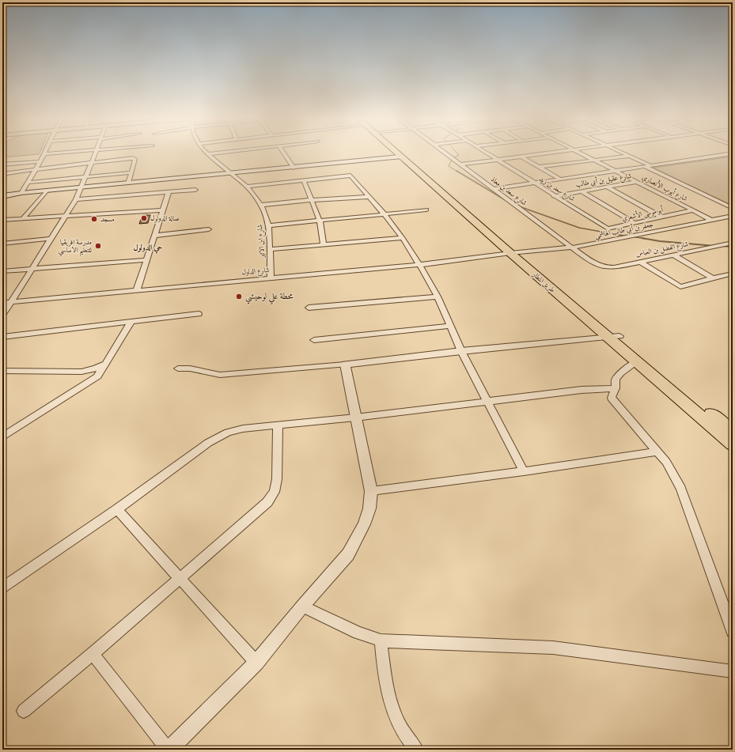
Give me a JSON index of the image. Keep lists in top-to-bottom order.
{
  "streets": {
    "highway": ["طريق المطار"],
    "street": [
      "شارع عقيل بن أبي طالب",
      "شارع أيوب الأنصاري",
      "شارع سعد بن زيد",
      "شارع سعد بن معاذ",
      "أبو موسى الأشعري",
      "جعفر بن أبي طالب الهاشمي",
      "شارع ابن الاثير",
      "شارع الفضل بن العباس",
      "شارع الدلول"
    ]
  },
  "crossings": [
    ["شارع عقيل بن أبي طالب", "شارع أيوب الأنصاري"],
    ["شارع عقيل بن أبي طالب", "شارع سعد بن زيد"],
    ["شارع أيوب الأنصاري", "أبو موسى الأشعري"],
    ["شارع أيوب الأنصاري", "جعفر بن أبي طالب الهاشمي"],
    ["شارع سعد بن زيد", "أبو موسى الأشعري"],
    ["شارع سعد بن معاذ", "جعفر بن أبي طالب الهاشمي"],
    ["شارع سعد بن معاذ", "شارع الفضل بن العباس"],
    ["جعفر بن أبي طالب الهاشمي", "شارع الدلول"],
    ["جعفر بن أبي طالب الهاشمي", "طريق المطار"],
    ["شارع ابن الاثير", "شارع الدلول"],
    ["شارع الدلول", "طريق المطار"]
  ],
  "districts": ["حي الدولول"],
  "places": [
    "صالة الدولول",
    "مسجد",
    "مدرسة افريقيا للتعليم الاساسي",
    "محطة علي لوحيشي"
  ]
}
